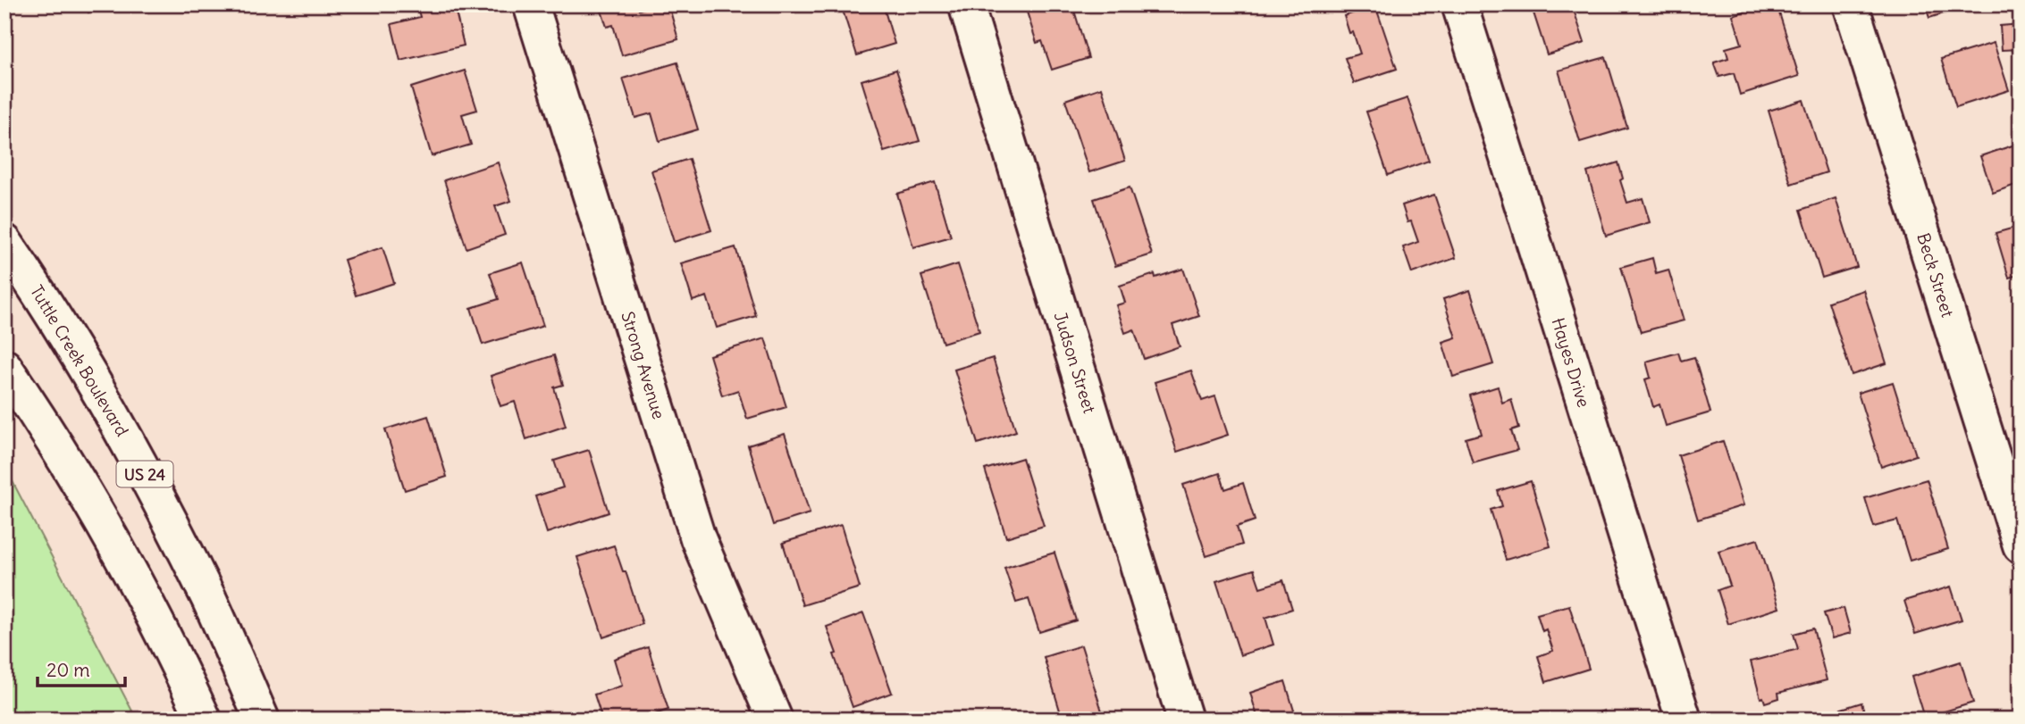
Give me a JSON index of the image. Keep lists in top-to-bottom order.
{
  "streets": {
    "main road": [
      "Beck Street",
      "Tuttle Creek Boulevard",
      "Judson Street",
      "Hayes Drive",
      "Strong Avenue",
      "US 24"
    ]
  },
  "scale_bar": "20 m"
}
